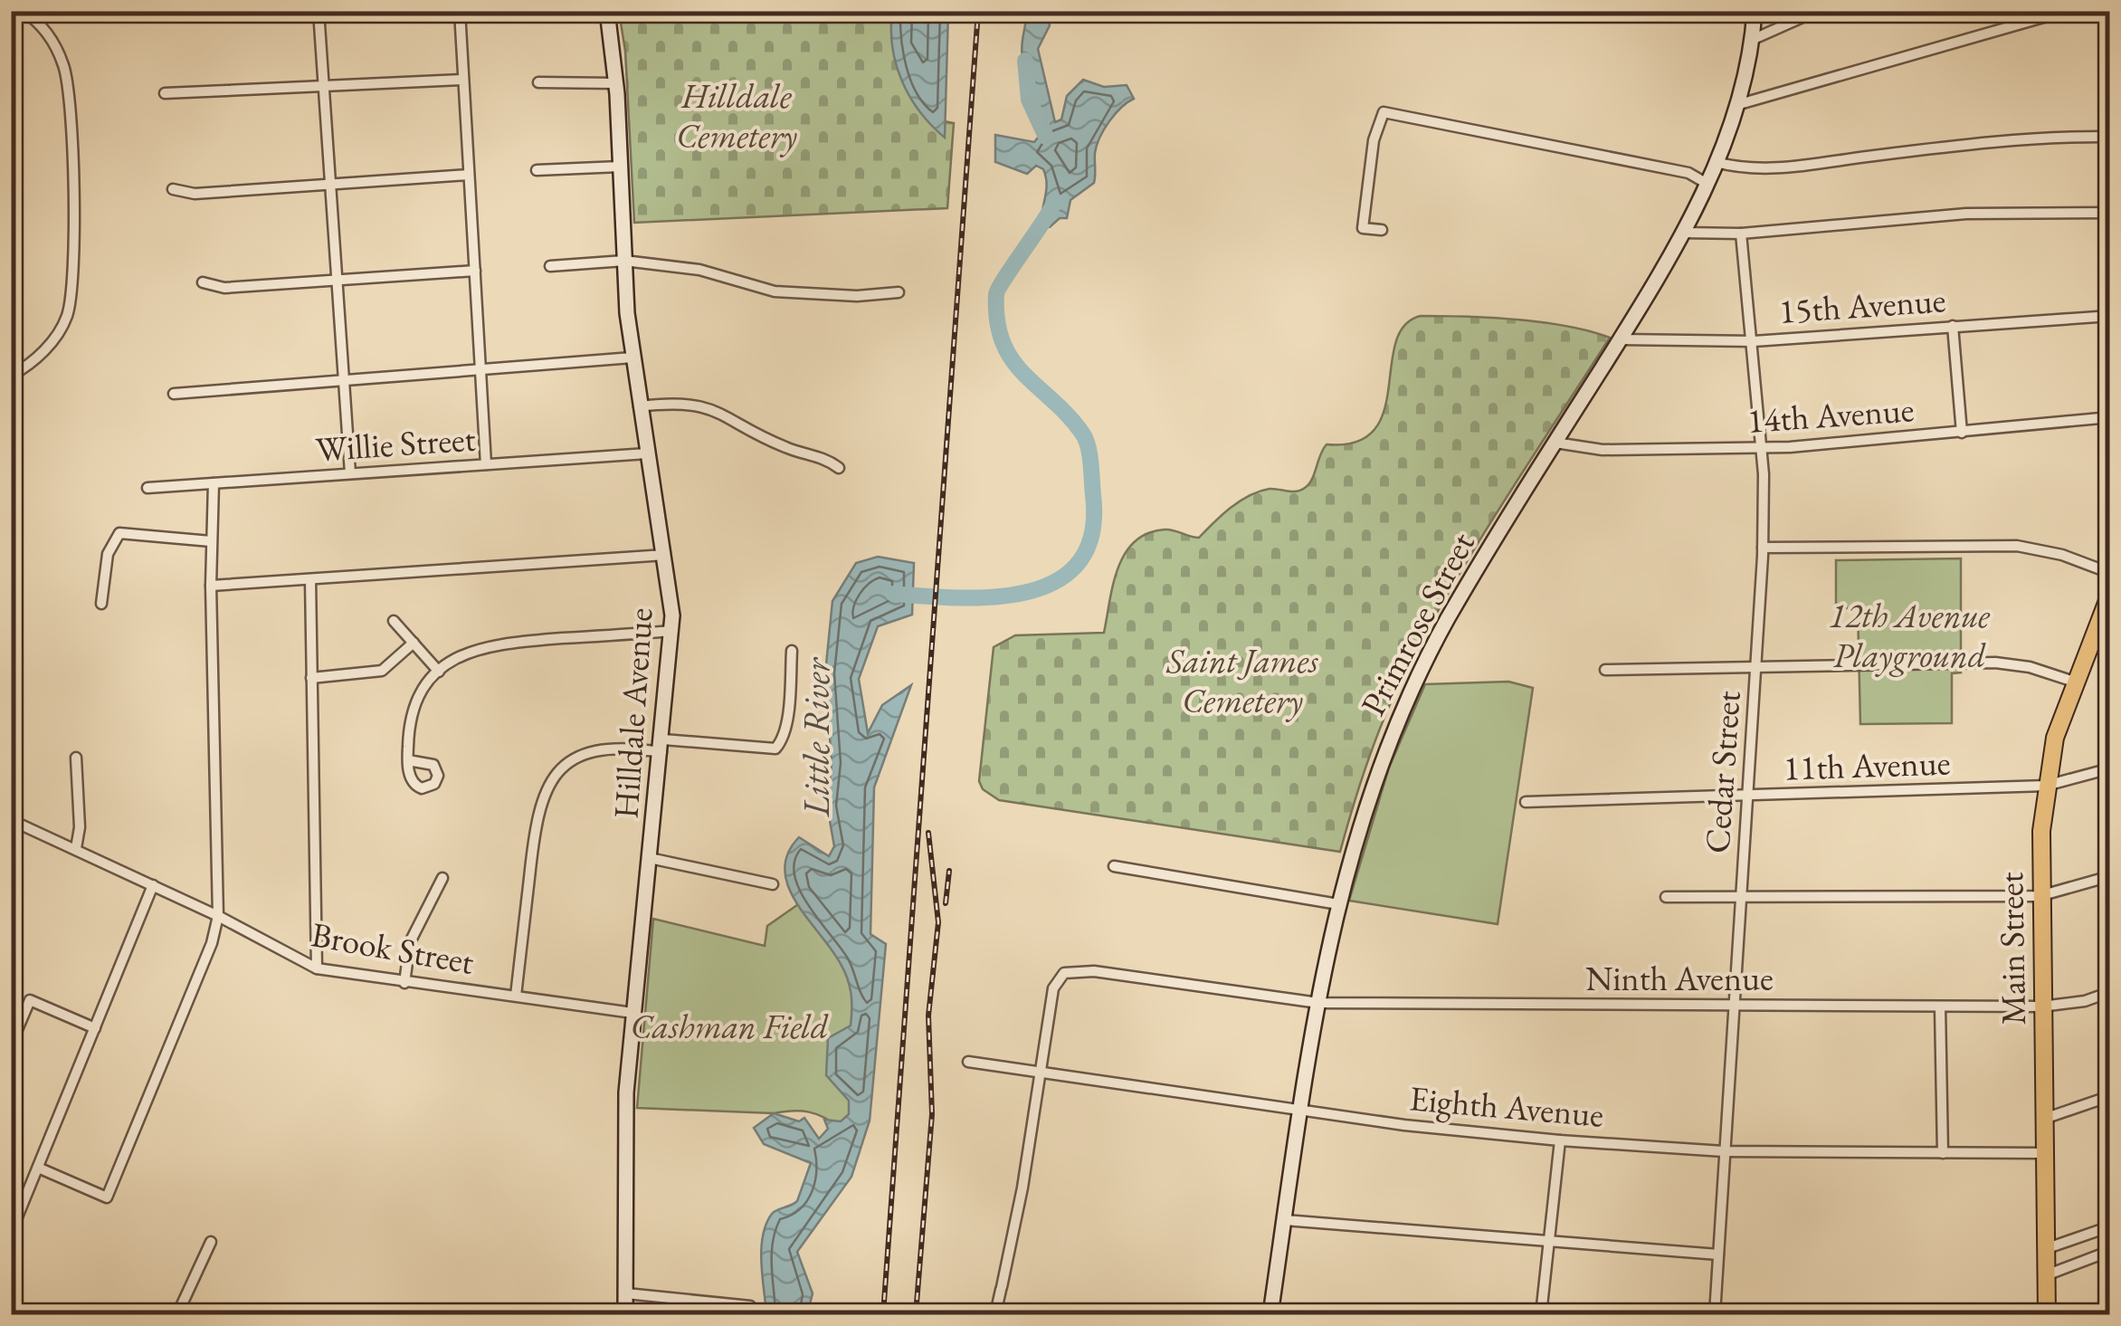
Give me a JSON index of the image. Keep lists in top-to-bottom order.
{
  "streets": {
    "main road": ["Primrose Street", "Hilldale Avenue", "Main Street"],
    "street": [
      "15th Avenue",
      "14th Avenue",
      "Willie Street",
      "11th Avenue",
      "Cedar Street",
      "Brook Street",
      "Ninth Avenue",
      "Eighth Avenue"
    ]
  },
  "crossings": [
    ["15th Avenue", "Primrose Street"],
    ["15th Avenue", "Cedar Street"],
    ["14th Avenue", "Primrose Street"],
    ["14th Avenue", "Cedar Street"],
    ["Willie Street", "Hilldale Avenue"],
    ["Primrose Street", "Ninth Avenue"],
    ["Primrose Street", "Eighth Avenue"],
    ["Hilldale Avenue", "Brook Street"],
    ["11th Avenue", "Cedar Street"],
    ["11th Avenue", "Main Street"],
    ["Cedar Street", "Ninth Avenue"],
    ["Cedar Street", "Eighth Avenue"],
    ["Main Street", "Ninth Avenue"],
    ["Main Street", "Eighth Avenue"],
    ["Ninth Avenue", "Eighth Avenue"]
  ],
  "water": ["Little River"],
  "parks": [
    "Hilldale Cemetery",
    "12th Avenue Playground",
    "Saint James Cemetery",
    "Cashman Field"
  ]
}
